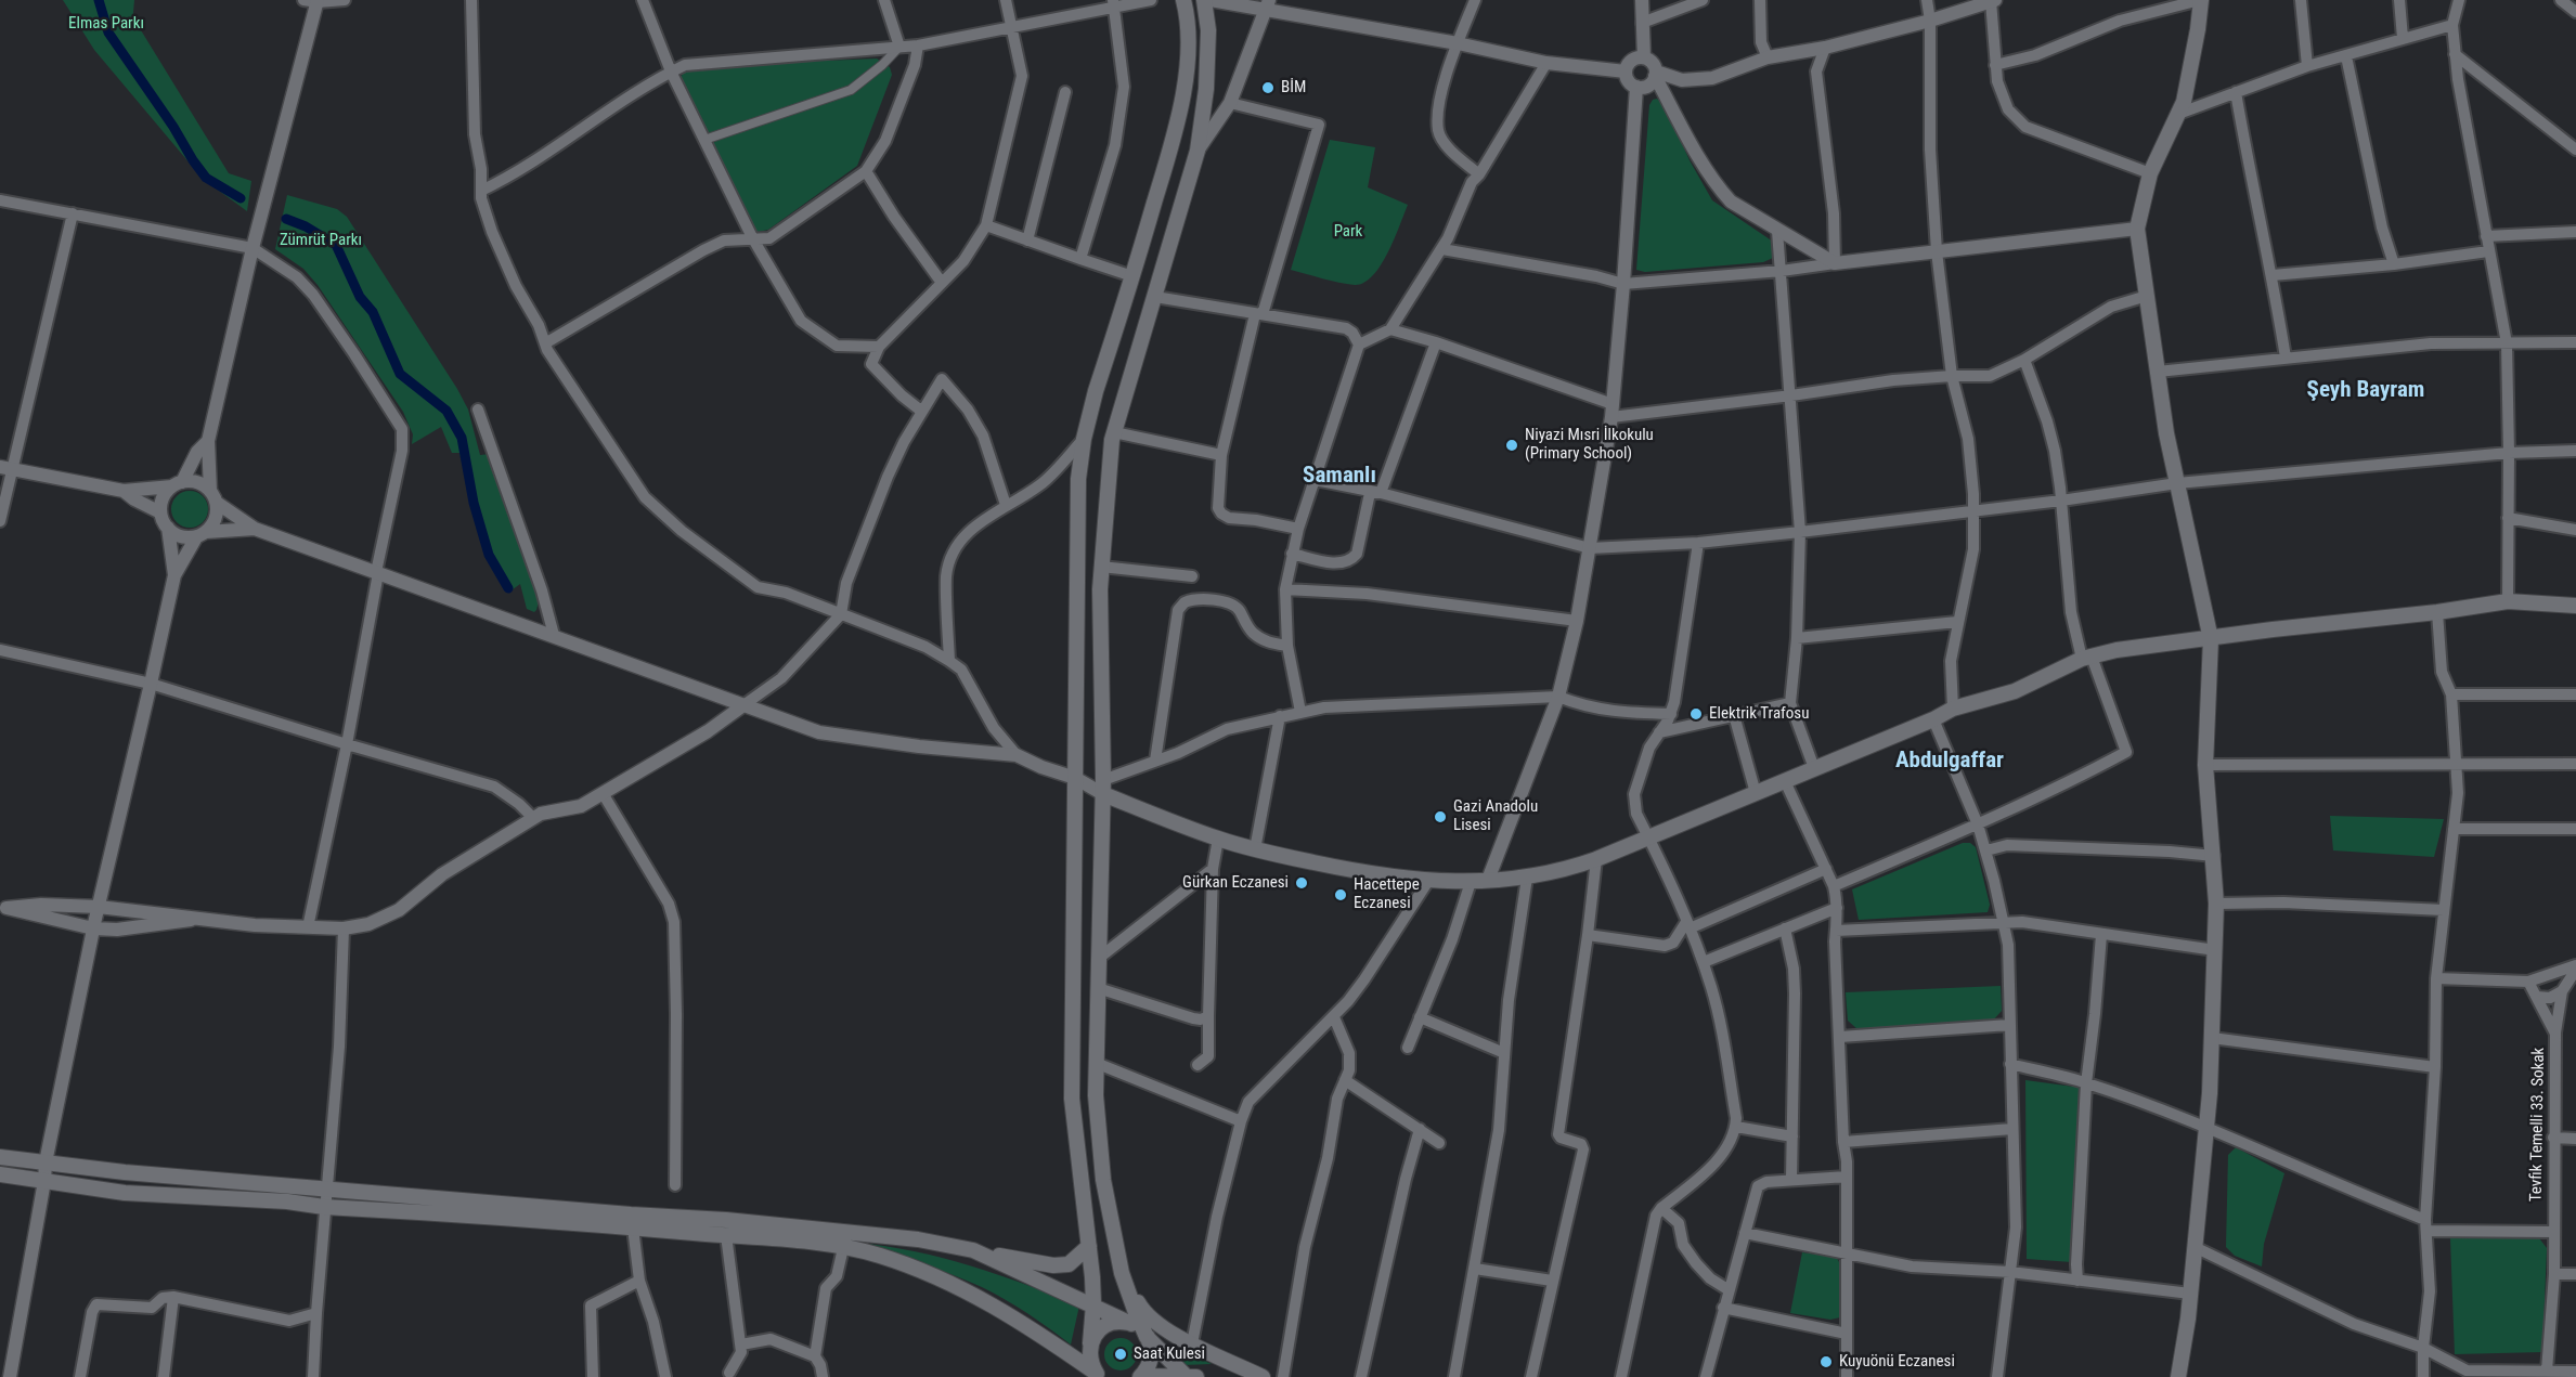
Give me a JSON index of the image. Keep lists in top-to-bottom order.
{
  "streets": {
    "street": ["Tevfik Temelli 33. Sokak"]
  },
  "districts": ["Şeyh Bayram", "Samanlı", "Abdulgaffar"],
  "parks": ["Elmas Parkı", "Park", "Zümrüt Parkı"],
  "places": [
    "BİM",
    "Niyazi Mısri İlkokulu (Primary School)",
    "Elektrik Trafosu",
    "Gazi Anadolu Lisesi",
    "Gürkan Eczanesi",
    "Hacettepe Eczanesi",
    "Saat Kulesi",
    "Kuyuönü Eczanesi"
  ]
}
